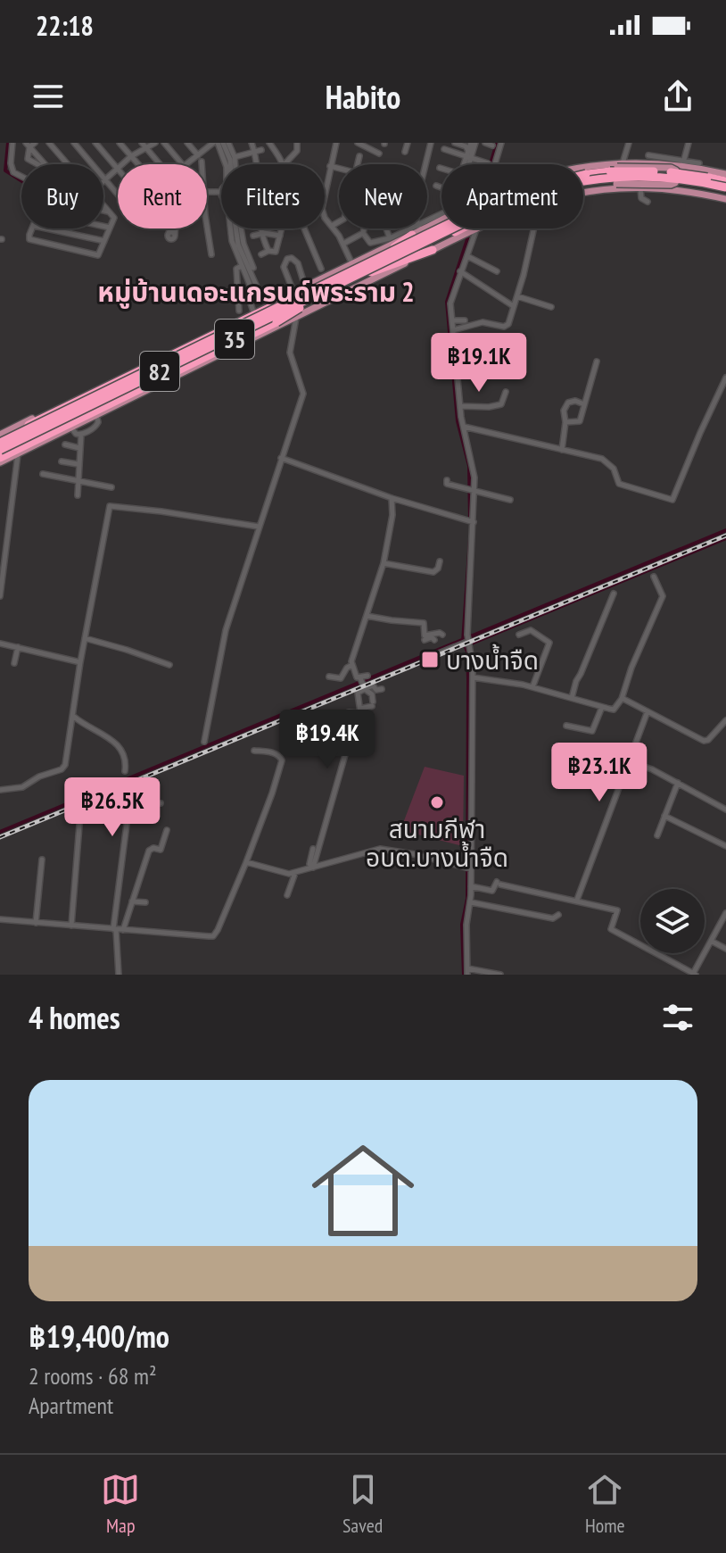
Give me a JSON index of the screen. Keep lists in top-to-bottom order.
{
  "streets": {
    "highway": ["35", "82"]
  },
  "crossings": [
    ["35", "82"]
  ],
  "districts": ["หมู่บ้านเดอะแกรนด์พระราม 2"],
  "places": {
    "transit": ["บางน้ำจืด"],
    "other": ["สนามกีฬา อบต.บางน้ำจืด"]
  },
  "page": {
    "status": "22:18",
    "header": "Habito",
    "chip": [
      "Buy",
      "Rent",
      "Filters",
      "New",
      "Apartment"
    ],
    "price": [
      "฿19.1K",
      "฿19.4K",
      "฿23.1K",
      "฿26.5K"
    ],
    "heading": "4 homes",
    "list": [
      {
        "name": "฿19,400/mo",
        "note": "2 rooms · 68 m² · Apartment"
      }
    ],
    "tabs": ["Map", "Saved", "Home"]
  }
}
